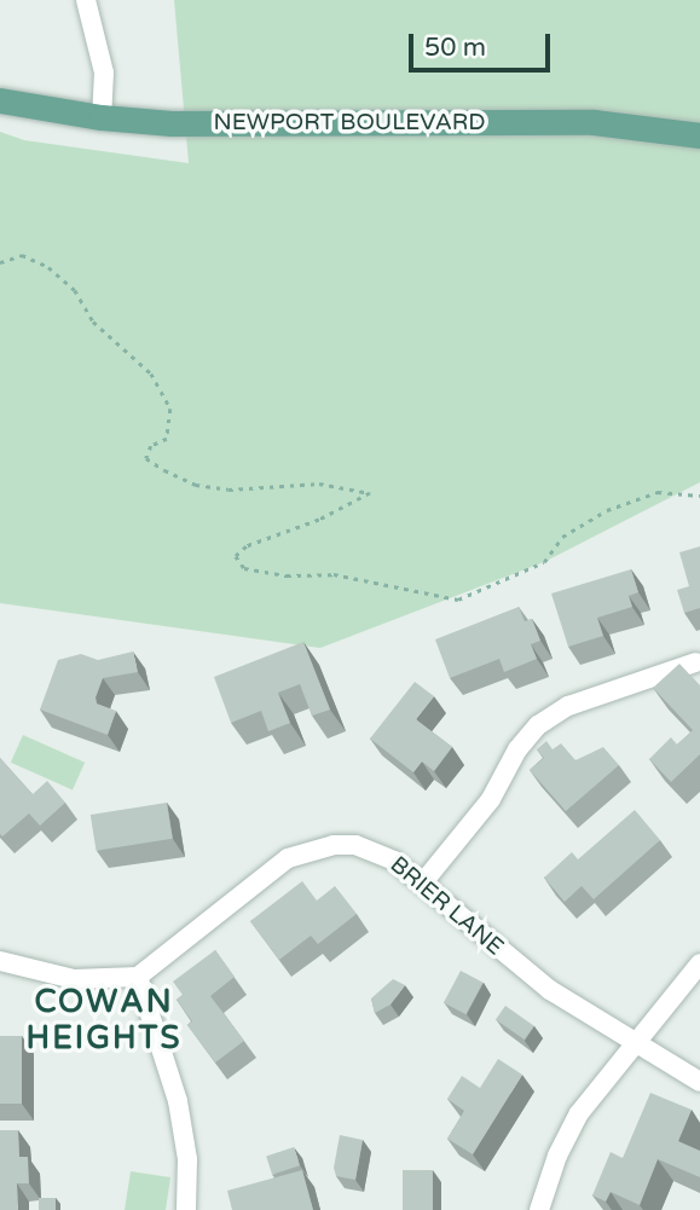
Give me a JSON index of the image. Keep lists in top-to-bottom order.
{
  "streets": {
    "main road": ["NEWPORT BOULEVARD"],
    "street": ["BRIER LANE"]
  },
  "districts": ["COWAN HEIGHTS"],
  "scale_bar": "50 m"
}
